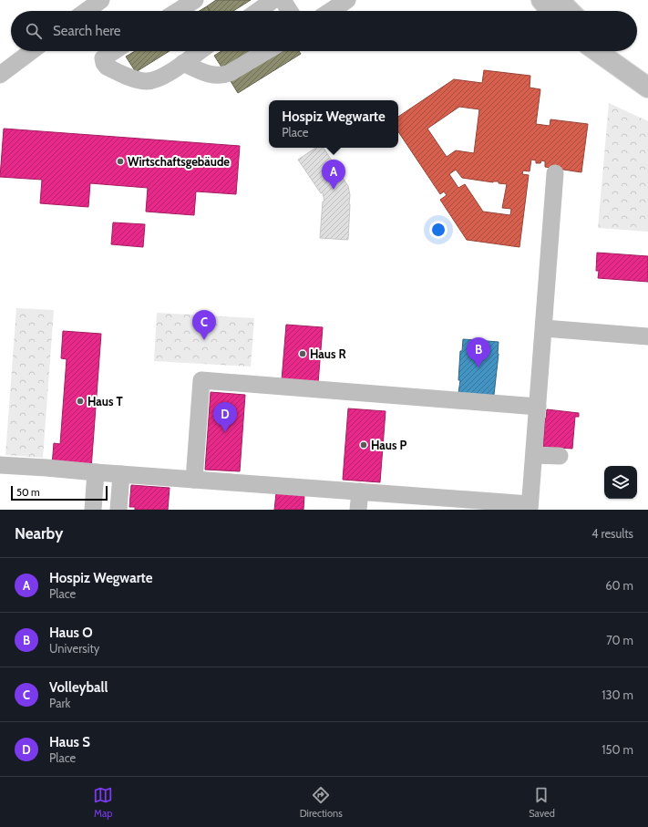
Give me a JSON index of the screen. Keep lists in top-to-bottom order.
{
  "places": [
    "Wirtschaftsgebäude",
    "Haus R",
    "Haus T",
    "Haus P"
  ],
  "scale_bar": "50 m",
  "page": {
    "search": "Search here",
    "popup": ["Hospiz Wegwarte", "Place"],
    "pins": [
      "A",
      "C",
      "B",
      "D"
    ],
    "scale": "50 m",
    "heading": ["Nearby", "4 results"],
    "list": [
      {
        "mark": "A",
        "name": "Hospiz Wegwarte",
        "note": "Place",
        "value": "60 m"
      },
      {
        "mark": "B",
        "name": "Haus O",
        "note": "University",
        "value": "70 m"
      },
      {
        "mark": "C",
        "name": "Volleyball",
        "note": "Park",
        "value": "130 m"
      },
      {
        "mark": "D",
        "name": "Haus S",
        "note": "Place",
        "value": "150 m"
      }
    ],
    "nav": ["Map", "Directions", "Saved"]
  }
}
